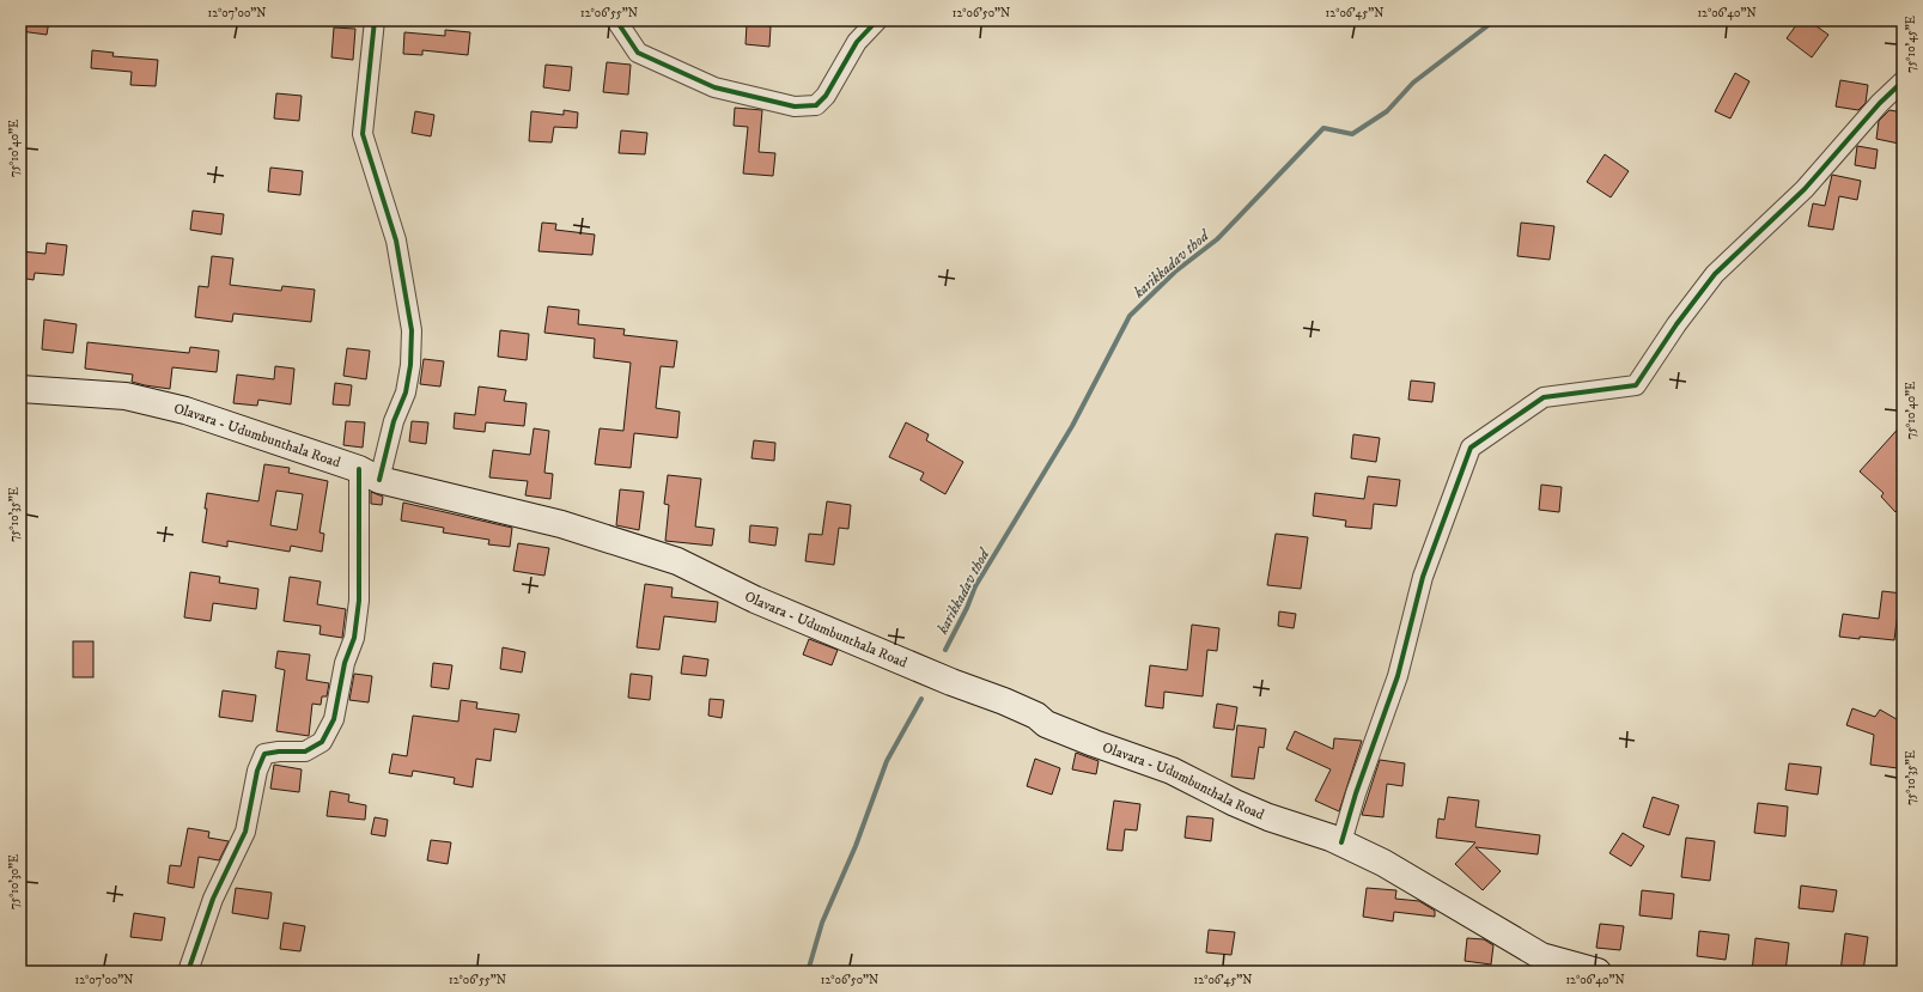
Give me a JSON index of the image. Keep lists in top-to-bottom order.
{
  "streets": {
    "main road": ["Olavara - Udumbunthala Road"]
  },
  "water": ["karikkadav thod"],
  "coordinates": [
    "12°07'00\"N",
    "12°06'55\"N",
    "12°06'50\"N",
    "12°06'45\"N",
    "12°06'40\"N",
    "75°10'45\"E",
    "75°10'40\"E",
    "75°10'35\"E",
    "75°10'30\"E"
  ]
}
